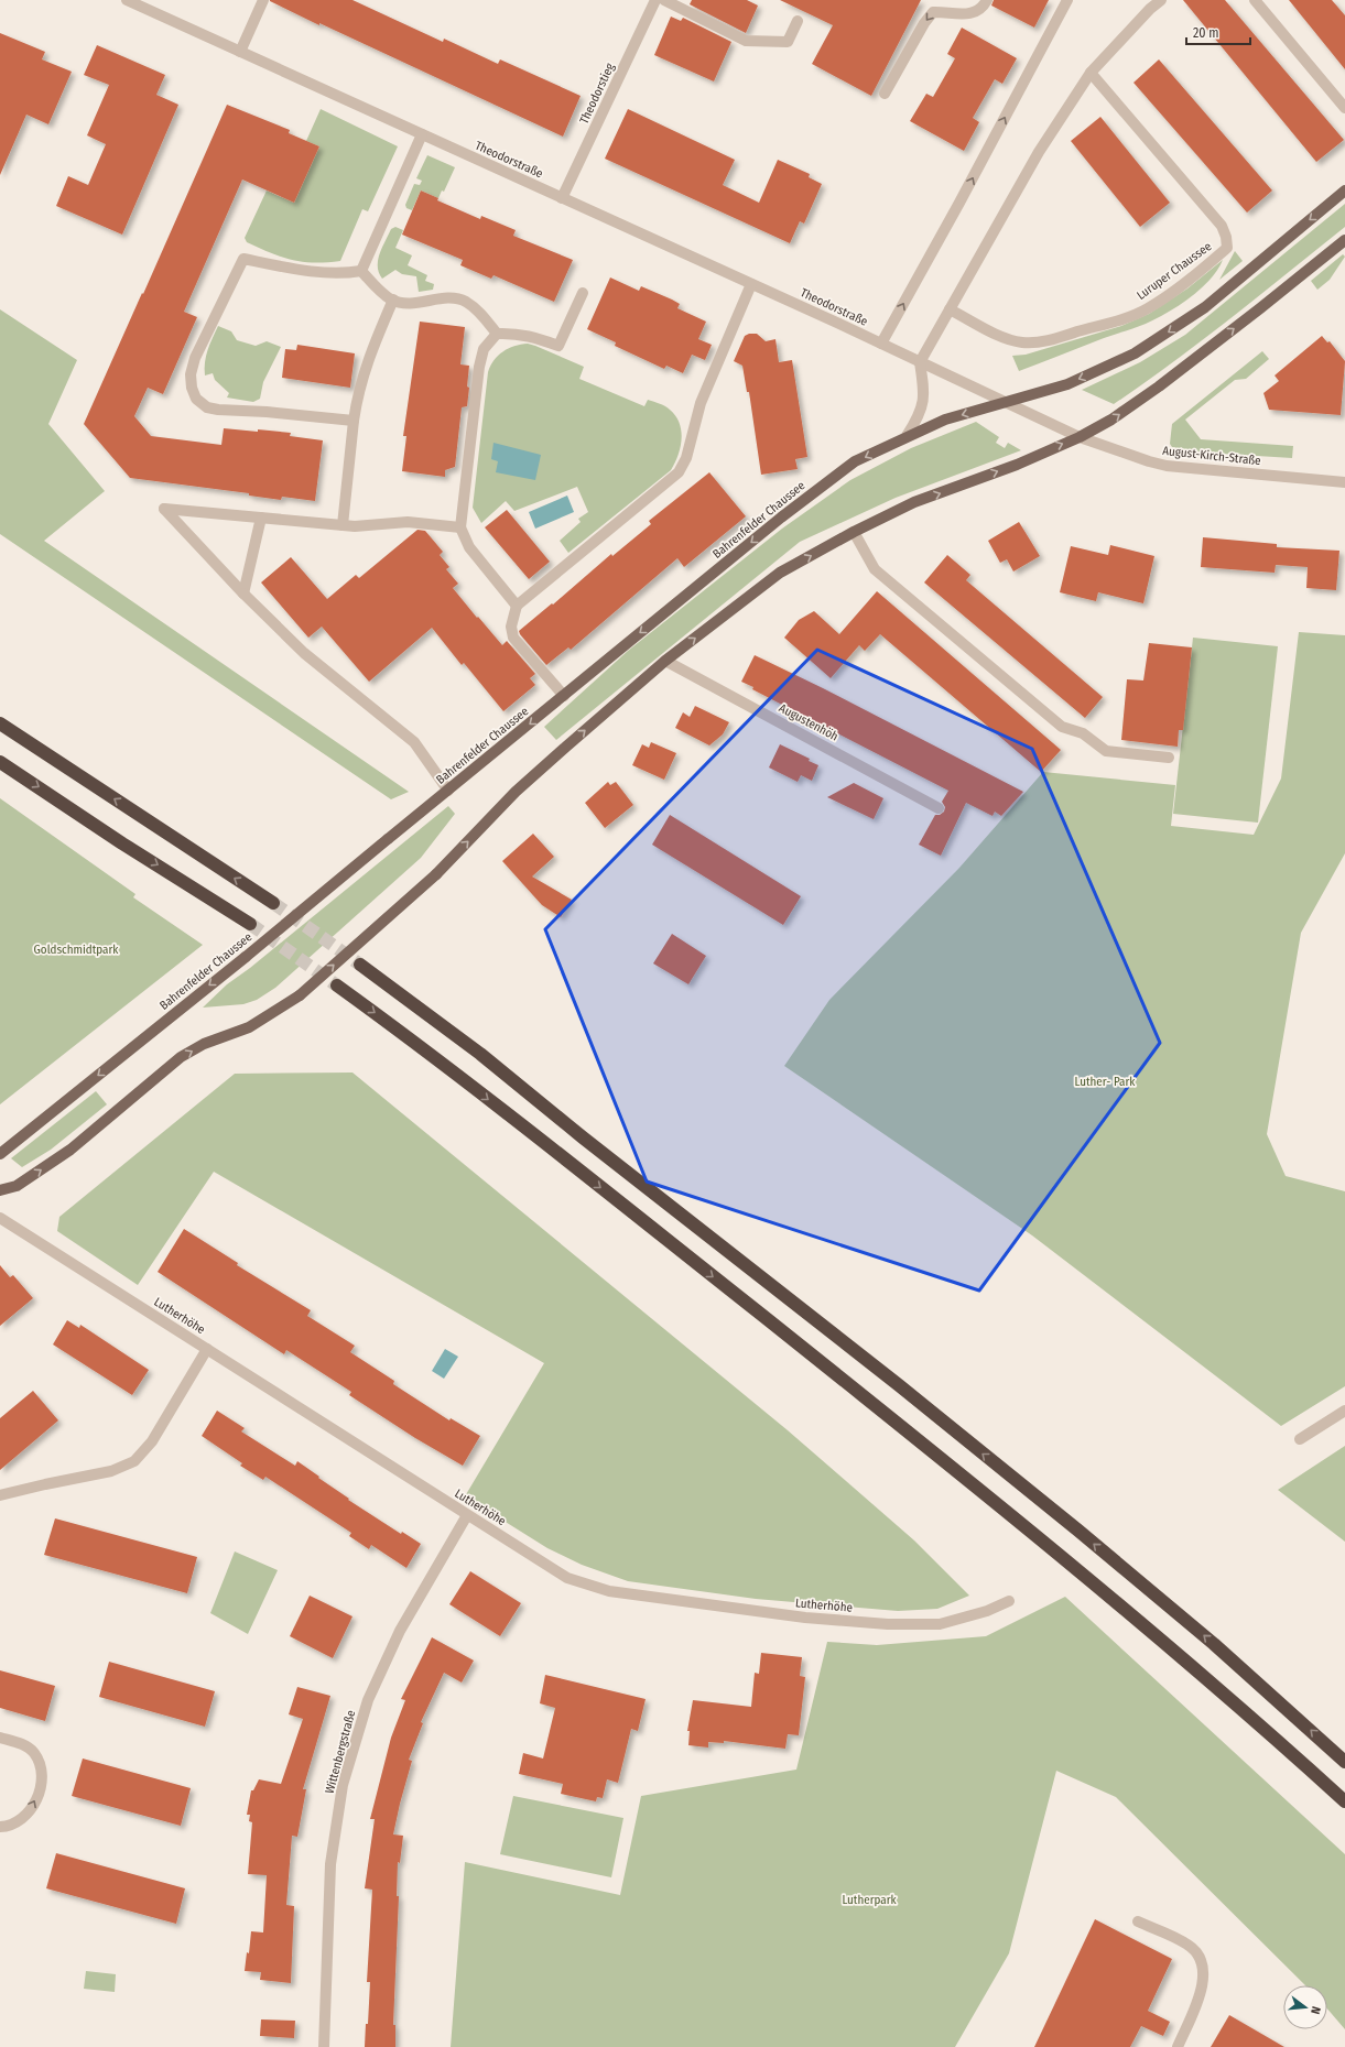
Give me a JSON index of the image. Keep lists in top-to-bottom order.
{
  "streets": {
    "main road": ["Bahrenfelder Chaussee"],
    "street": [
      "Theodorstieg",
      "Theodorstraße",
      "Luruper Chaussee",
      "August-Kirch-Straße",
      "Augustenhöh",
      "Lutherhöhe",
      "Wittenbergstraße"
    ]
  },
  "crossings": [
    ["Theodorstieg", "Theodorstraße"],
    ["Theodorstraße", "August-Kirch-Straße"],
    ["Theodorstraße", "Bahrenfelder Chaussee"],
    ["Lutherhöhe", "Wittenbergstraße"]
  ],
  "parks": ["Goldschmidtpark", "Luther- Park", "Lutherpark"],
  "scale_bar": "20 m",
  "north": "right"
}
